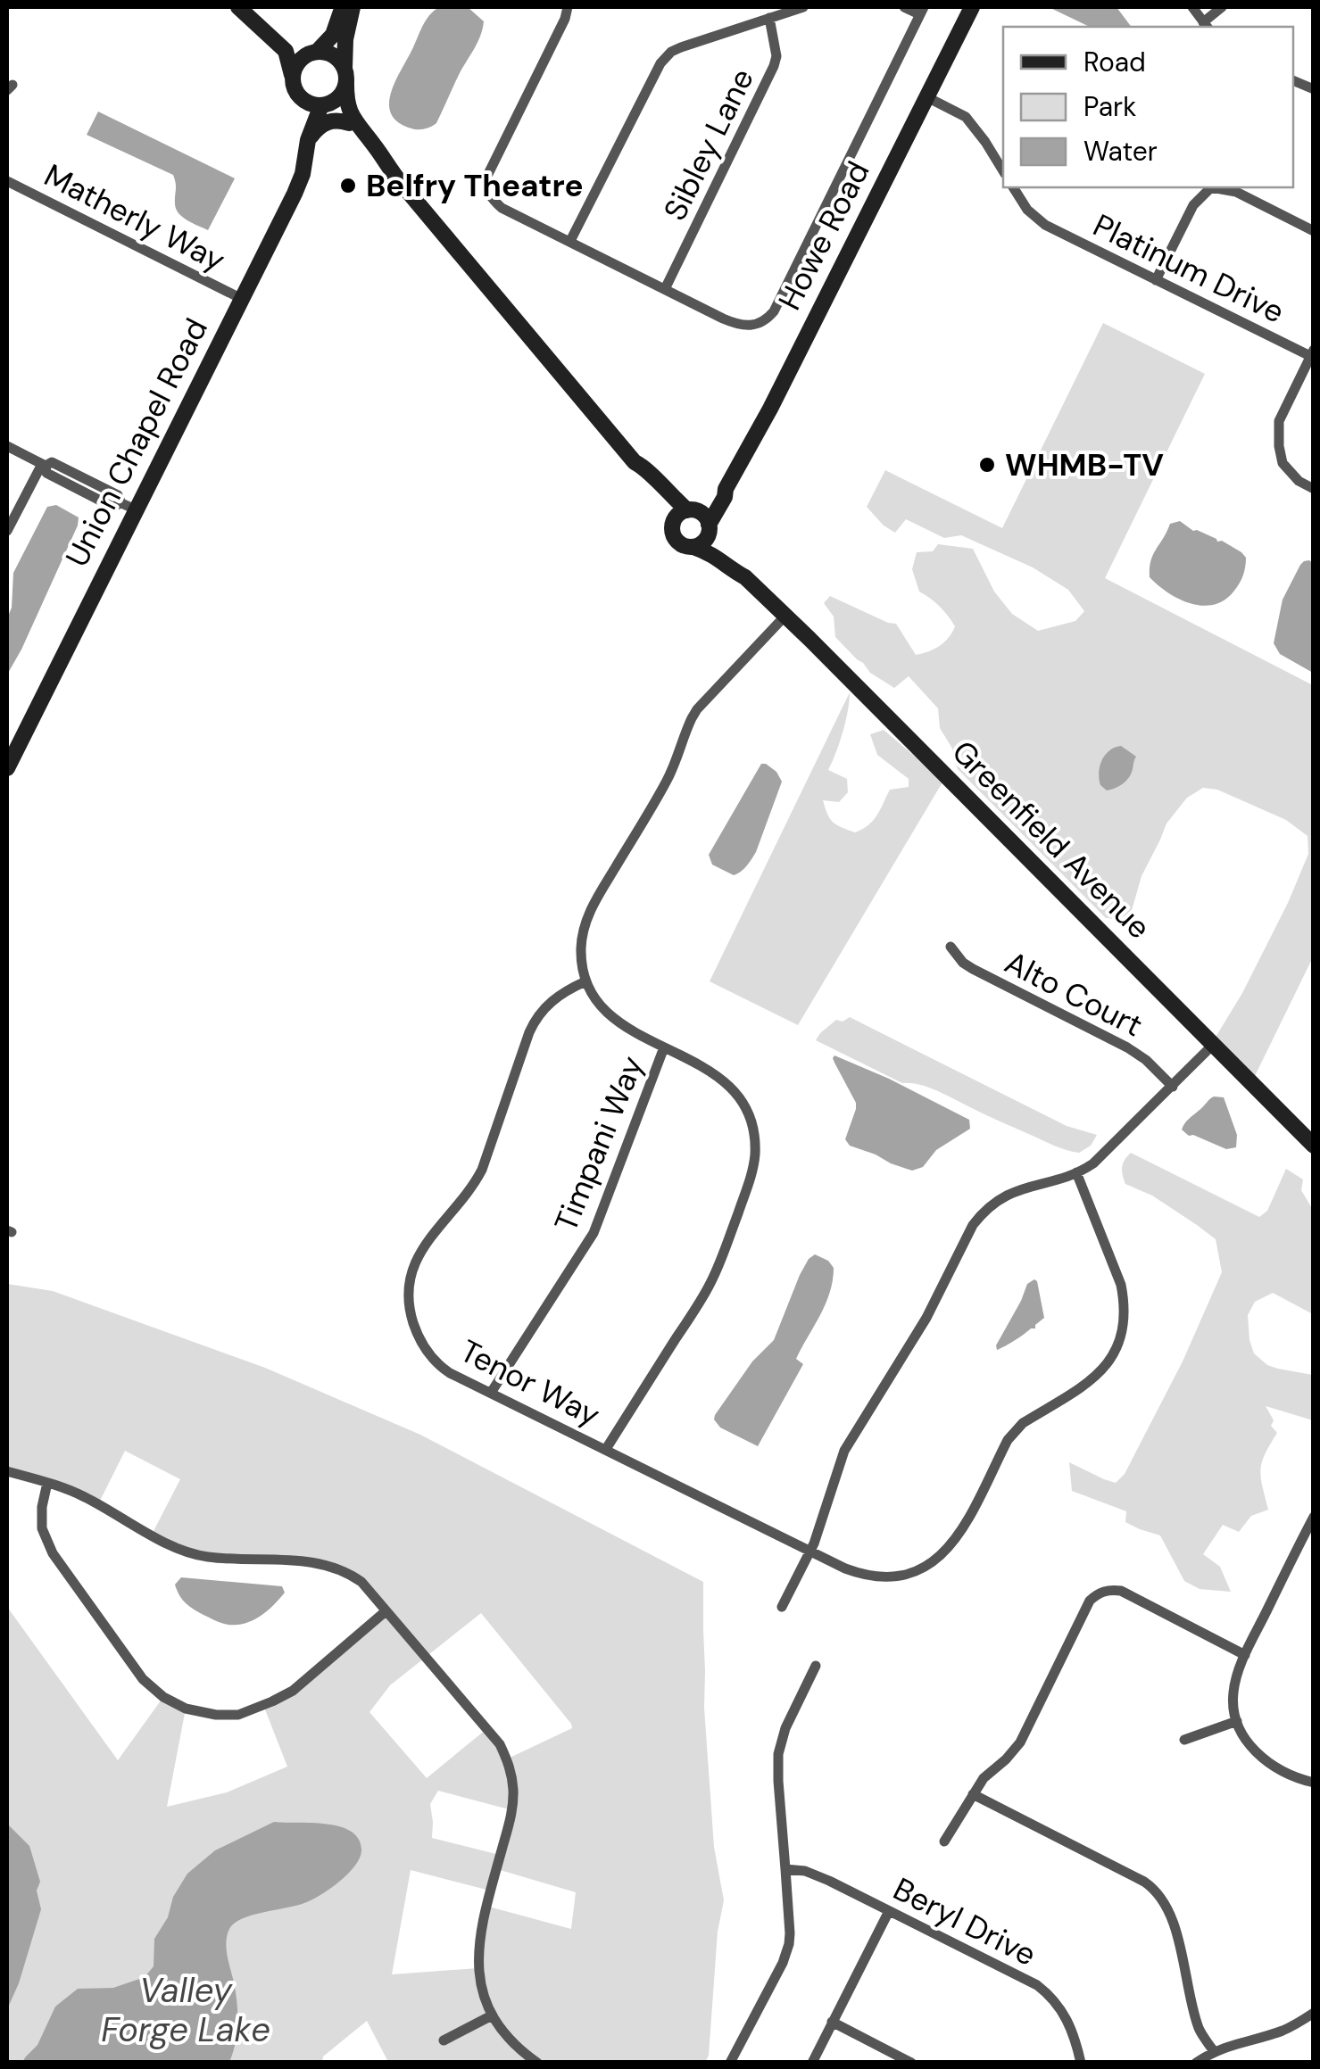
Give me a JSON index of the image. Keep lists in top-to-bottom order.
{
  "streets": {
    "main road": ["Howe Road", "Union Chapel Road", "Greenfield Avenue"],
    "street": [
      "Sibley Lane",
      "Matherly Way",
      "Platinum Drive",
      "Alto Court",
      "Timpani Way",
      "Tenor Way",
      "Beryl Drive"
    ]
  },
  "crossings": [
    ["Matherly Way", "Union Chapel Road"],
    ["Howe Road", "Greenfield Avenue"],
    ["Timpani Way", "Tenor Way"]
  ],
  "water": ["Valley Forge Lake"],
  "places": ["Belfry Theatre", "WHMB-TV"],
  "legend": ["Road", "Park", "Water"]
}
